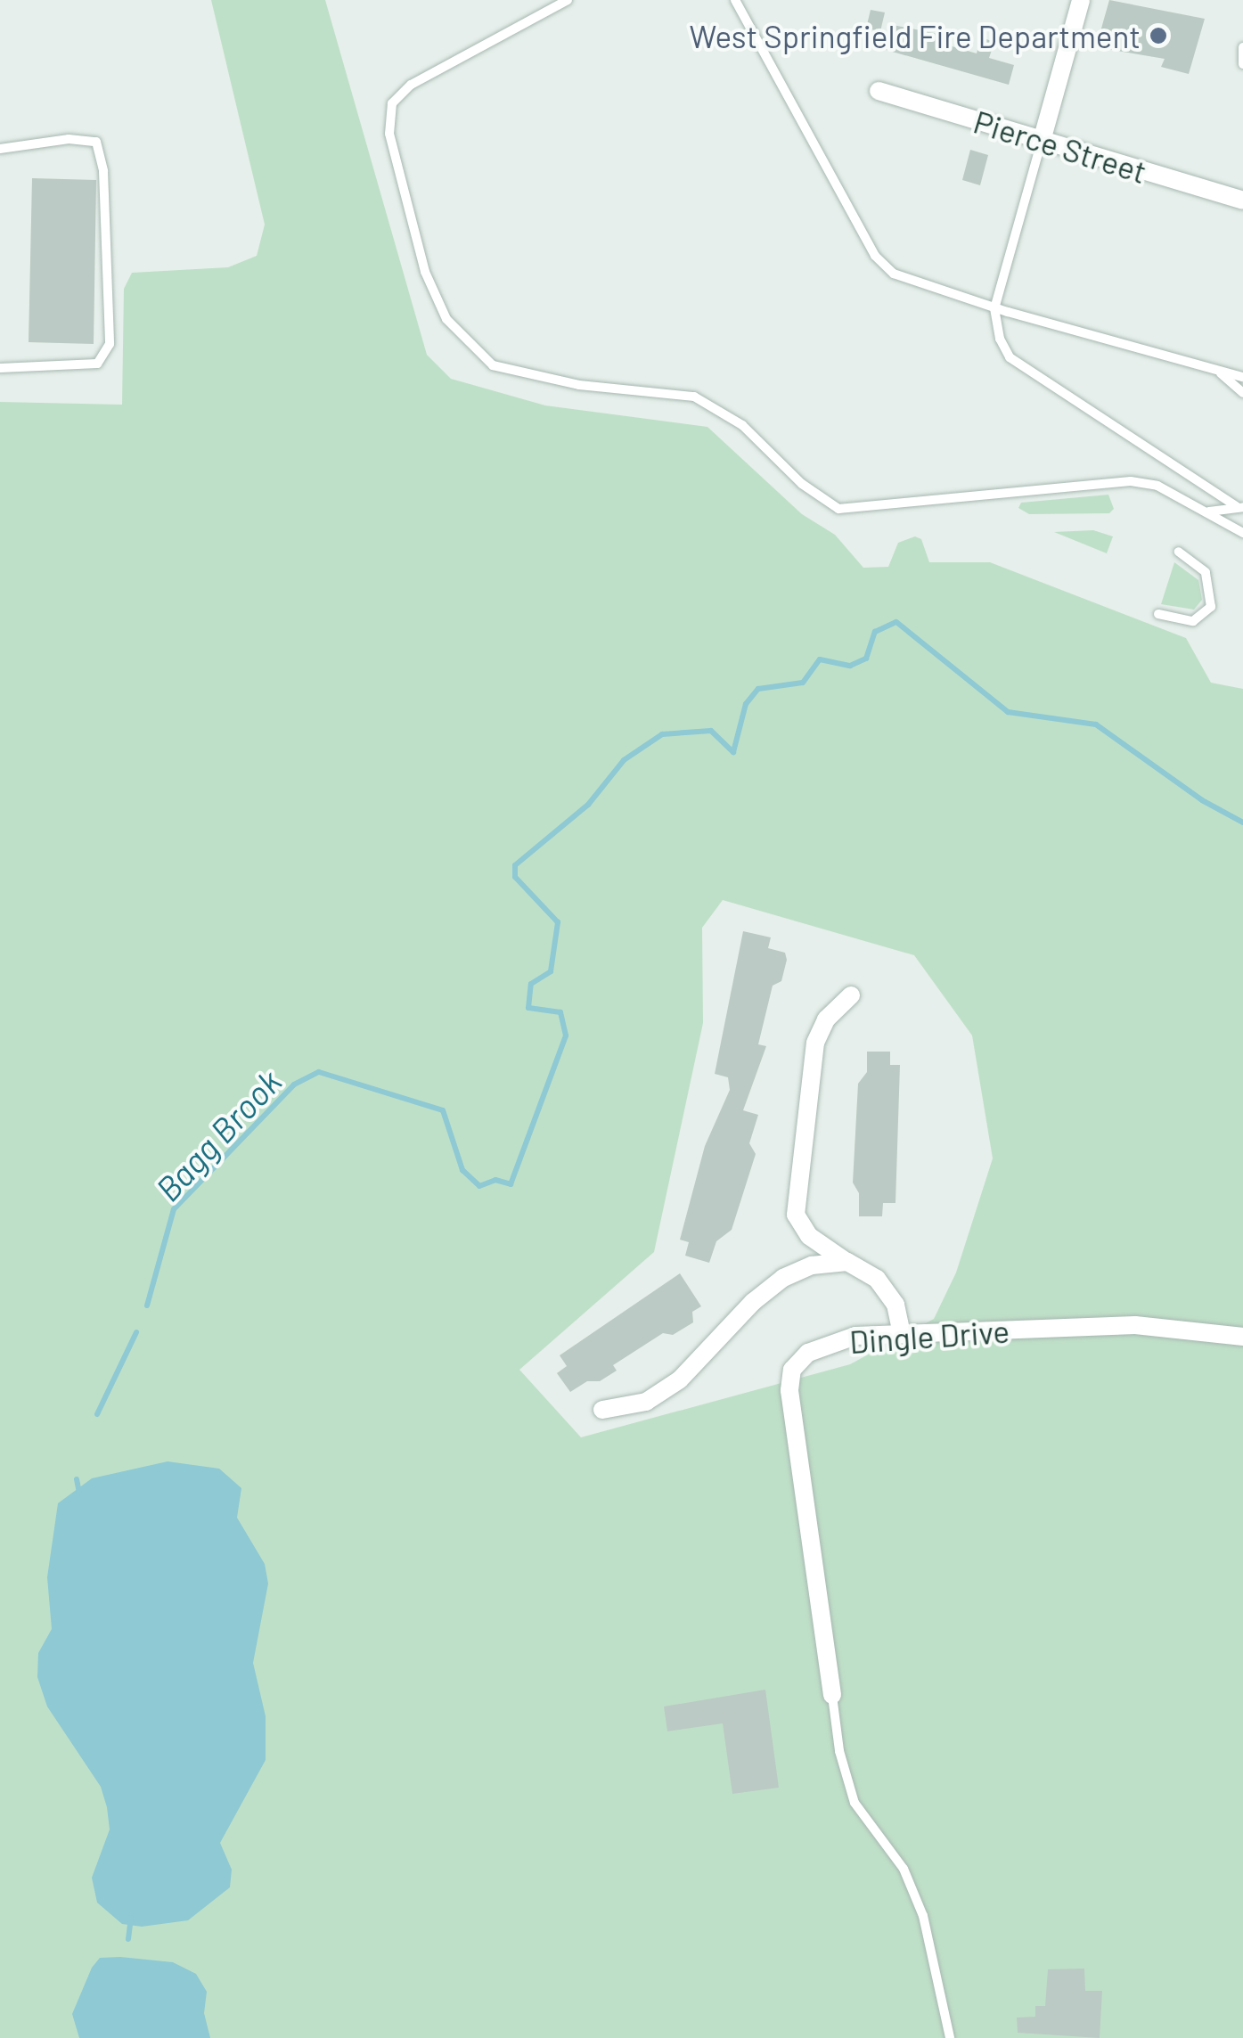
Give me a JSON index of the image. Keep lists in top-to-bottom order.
{
  "streets": {
    "street": ["Pierce Street", "Dingle Drive"]
  },
  "water": ["Bagg Brook"],
  "places": ["West Springfield Fire Department"]
}
